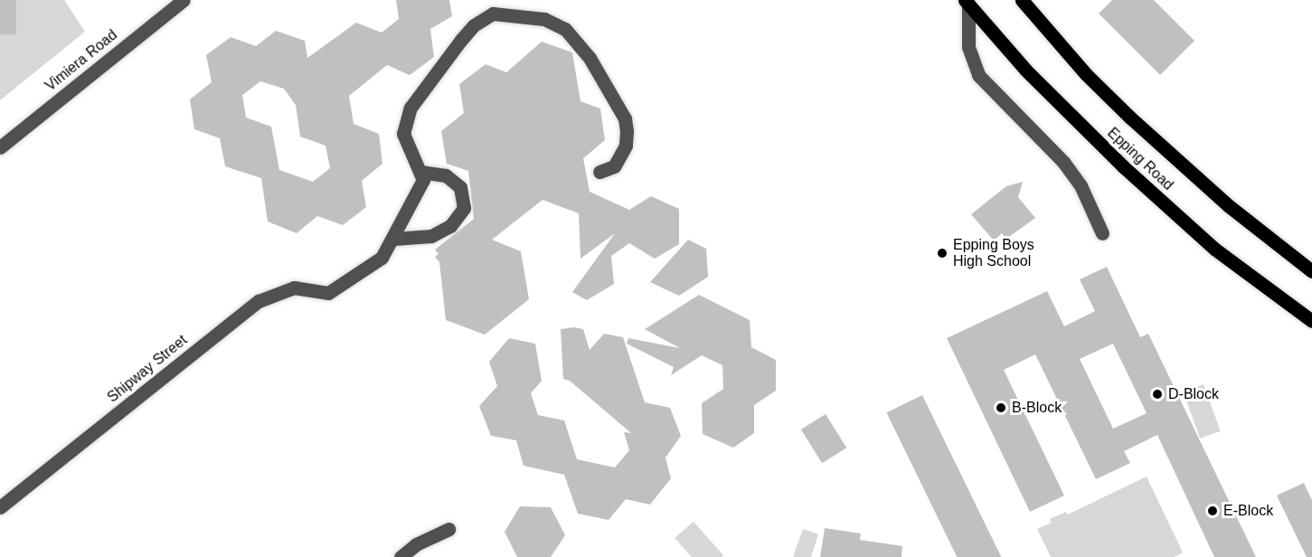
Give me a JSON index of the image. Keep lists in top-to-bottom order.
{
  "streets": {
    "main road": ["Epping Road"],
    "street": ["Vimiera Road", "Shipway Street"]
  },
  "places": [
    "Epping Boys High School",
    "D-Block",
    "B-Block",
    "E-Block"
  ]
}
